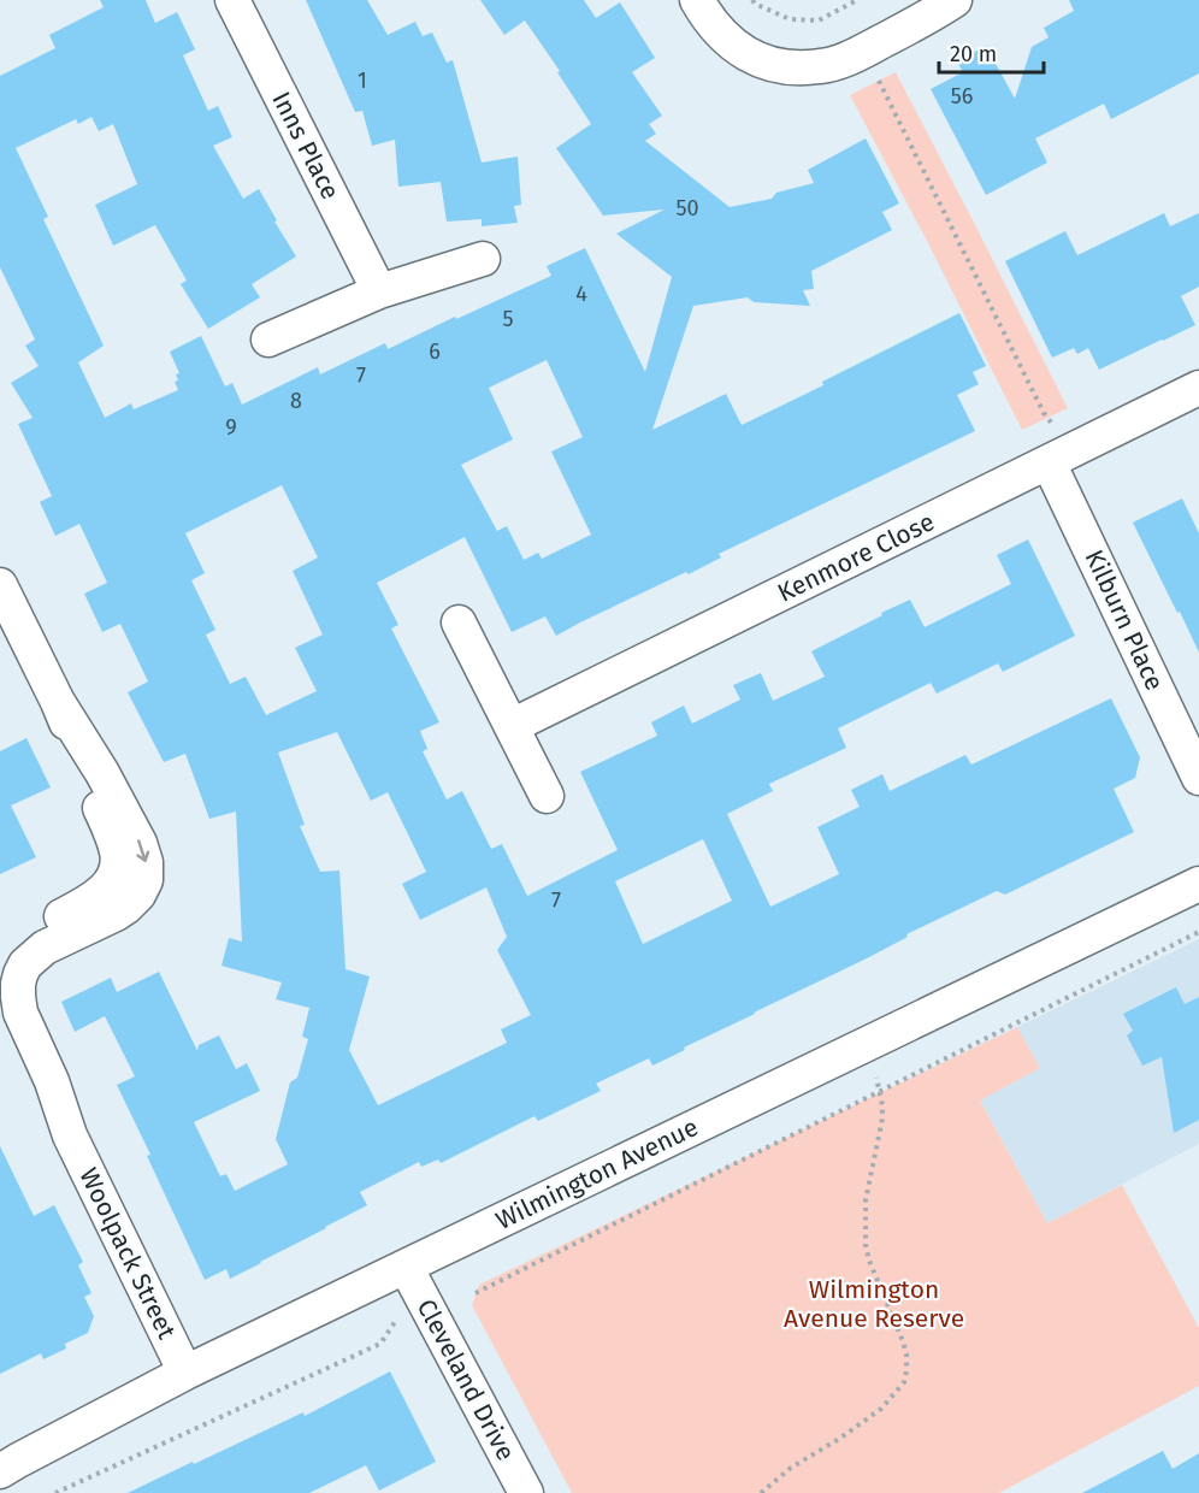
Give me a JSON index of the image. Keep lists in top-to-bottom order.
{
  "streets": {
    "street": [
      "Inns Place",
      "Kenmore Close",
      "Kilburn Place",
      "Wilmington Avenue",
      "Woolpack Street",
      "Cleveland Drive"
    ]
  },
  "crossings": [
    ["Kenmore Close", "Kilburn Place"],
    ["Wilmington Avenue", "Woolpack Street"],
    ["Wilmington Avenue", "Cleveland Drive"]
  ],
  "parks": ["Wilmington Avenue Reserve"],
  "house_numbers": [
    "1",
    "56",
    "50",
    "4",
    "5",
    "6",
    "7",
    "8",
    "9",
    "7"
  ],
  "scale_bar": "20 m"
}
